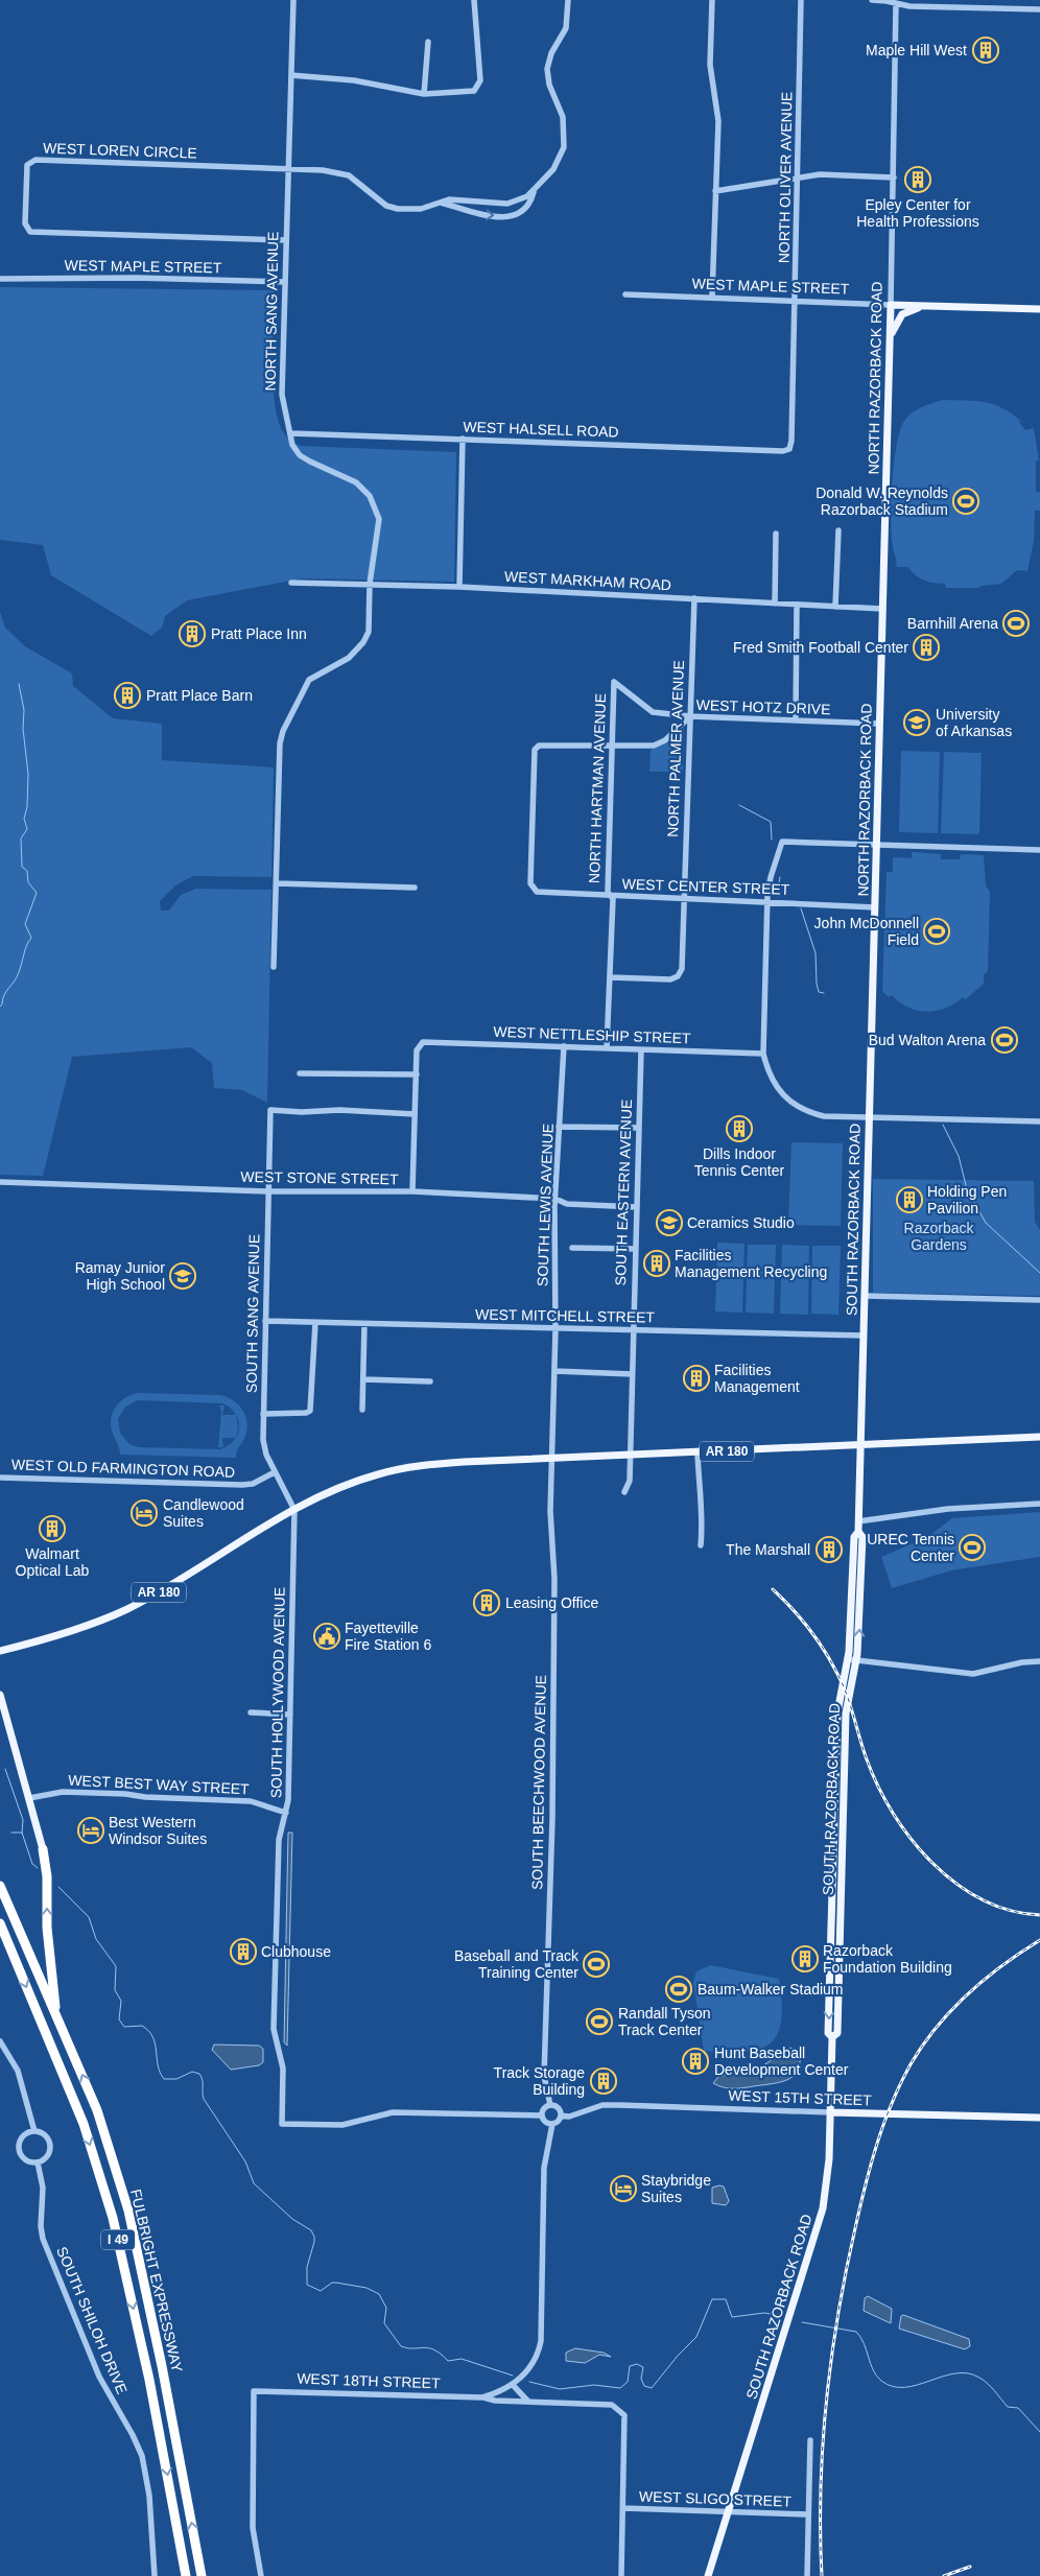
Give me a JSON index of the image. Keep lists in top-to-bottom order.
{
  "streets": {
    "highway": ["I 49", "FULBRIGHT EXPRESSWAY"],
    "main road": [
      "WEST MAPLE STREET",
      "NORTH RAZORBACK ROAD",
      "SOUTH RAZORBACK ROAD",
      "AR 180",
      "WEST 15TH STREET"
    ],
    "street": [
      "WEST LOREN CIRCLE",
      "NORTH OLIVER AVENUE",
      "NORTH SANG AVENUE",
      "WEST HALSELL ROAD",
      "WEST MARKHAM ROAD",
      "WEST HOTZ DRIVE",
      "NORTH PALMER AVENUE",
      "NORTH HARTMAN AVENUE",
      "WEST CENTER STREET",
      "WEST NETTLESHIP STREET",
      "WEST STONE STREET",
      "SOUTH EASTERN AVENUE",
      "SOUTH LEWIS AVENUE",
      "SOUTH SANG AVENUE",
      "WEST MITCHELL STREET",
      "WEST OLD FARMINGTON ROAD",
      "SOUTH HOLLYWOOD AVENUE",
      "SOUTH BEECHWOOD AVENUE",
      "WEST BEST WAY STREET",
      "SOUTH SHILOH DRIVE",
      "WEST 18TH STREET",
      "WEST SLIGO STREET"
    ]
  },
  "crossings": [
    ["WEST LOREN CIRCLE", "NORTH SANG AVENUE"],
    ["NORTH OLIVER AVENUE", "WEST MAPLE STREET"],
    ["NORTH OLIVER AVENUE", "WEST HALSELL ROAD"],
    ["WEST MAPLE STREET", "NORTH SANG AVENUE"],
    ["WEST MAPLE STREET", "NORTH RAZORBACK ROAD"],
    ["NORTH SANG AVENUE", "WEST HALSELL ROAD"],
    ["NORTH SANG AVENUE", "WEST MARKHAM ROAD"],
    ["NORTH RAZORBACK ROAD", "WEST MARKHAM ROAD"],
    ["NORTH RAZORBACK ROAD", "WEST HOTZ DRIVE"],
    ["NORTH RAZORBACK ROAD", "WEST CENTER STREET"],
    ["NORTH RAZORBACK ROAD", "SOUTH RAZORBACK ROAD"],
    ["WEST MARKHAM ROAD", "NORTH PALMER AVENUE"],
    ["WEST HOTZ DRIVE", "NORTH PALMER AVENUE"],
    ["WEST HOTZ DRIVE", "NORTH HARTMAN AVENUE"],
    ["WEST HOTZ DRIVE", "WEST CENTER STREET"],
    ["NORTH PALMER AVENUE", "NORTH HARTMAN AVENUE"],
    ["NORTH PALMER AVENUE", "WEST CENTER STREET"],
    ["NORTH HARTMAN AVENUE", "WEST CENTER STREET"],
    ["NORTH HARTMAN AVENUE", "WEST NETTLESHIP STREET"],
    ["WEST CENTER STREET", "SOUTH RAZORBACK ROAD"],
    ["WEST NETTLESHIP STREET", "SOUTH EASTERN AVENUE"],
    ["WEST NETTLESHIP STREET", "SOUTH LEWIS AVENUE"],
    ["WEST STONE STREET", "SOUTH EASTERN AVENUE"],
    ["WEST STONE STREET", "SOUTH LEWIS AVENUE"],
    ["WEST STONE STREET", "SOUTH SANG AVENUE"],
    ["SOUTH EASTERN AVENUE", "WEST MITCHELL STREET"],
    ["SOUTH EASTERN AVENUE", "AR 180"],
    ["SOUTH LEWIS AVENUE", "WEST MITCHELL STREET"],
    ["SOUTH LEWIS AVENUE", "AR 180"],
    ["SOUTH LEWIS AVENUE", "SOUTH BEECHWOOD AVENUE"],
    ["SOUTH RAZORBACK ROAD", "WEST MITCHELL STREET"],
    ["SOUTH RAZORBACK ROAD", "AR 180"],
    ["SOUTH RAZORBACK ROAD", "WEST 15TH STREET"],
    ["SOUTH RAZORBACK ROAD", "WEST SLIGO STREET"],
    ["SOUTH SANG AVENUE", "WEST MITCHELL STREET"],
    ["SOUTH SANG AVENUE", "AR 180"],
    ["SOUTH SANG AVENUE", "WEST OLD FARMINGTON ROAD"],
    ["SOUTH SANG AVENUE", "SOUTH HOLLYWOOD AVENUE"],
    ["AR 180", "SOUTH HOLLYWOOD AVENUE"],
    ["AR 180", "SOUTH BEECHWOOD AVENUE"],
    ["SOUTH HOLLYWOOD AVENUE", "SOUTH BEECHWOOD AVENUE"],
    ["SOUTH HOLLYWOOD AVENUE", "WEST BEST WAY STREET"],
    ["SOUTH HOLLYWOOD AVENUE", "WEST 15TH STREET"],
    ["SOUTH BEECHWOOD AVENUE", "WEST 15TH STREET"],
    ["I 49", "FULBRIGHT EXPRESSWAY"],
    ["WEST 18TH STREET", "WEST SLIGO STREET"]
  ],
  "parks": ["Razorback Gardens"],
  "places": {
    "building": [
      "Maple Hill West",
      "Epley Center for Health Professions",
      "Pratt Place Inn",
      "Fred Smith Football Center",
      "Pratt Place Barn",
      "Dills Indoor Tennis Center",
      "Holding Pen Pavilion",
      "Facilities Management Recycling",
      "Facilities Management",
      "Walmart Optical Lab",
      "The Marshall",
      "Leasing Office",
      "Clubhouse",
      "Razorback Foundation Building",
      "Hunt Baseball Development Center",
      "Track Storage Building"
    ],
    "sports": [
      "Donald W. Reynolds Razorback Stadium",
      "Barnhill Arena",
      "John McDonnell Field",
      "Bud Walton Arena",
      "UREC Tennis Center",
      "Baseball and Track Training Center",
      "Baum-Walker Stadium",
      "Randall Tyson Track Center"
    ],
    "school or university": ["University of Arkansas", "Ceramics Studio", "Ramay Junior High School"],
    "hotel": ["Candlewood Suites", "Best Western Windsor Suites", "Staybridge Suites"],
    "public building": ["Fayetteville Fire Station 6"]
  }
}
